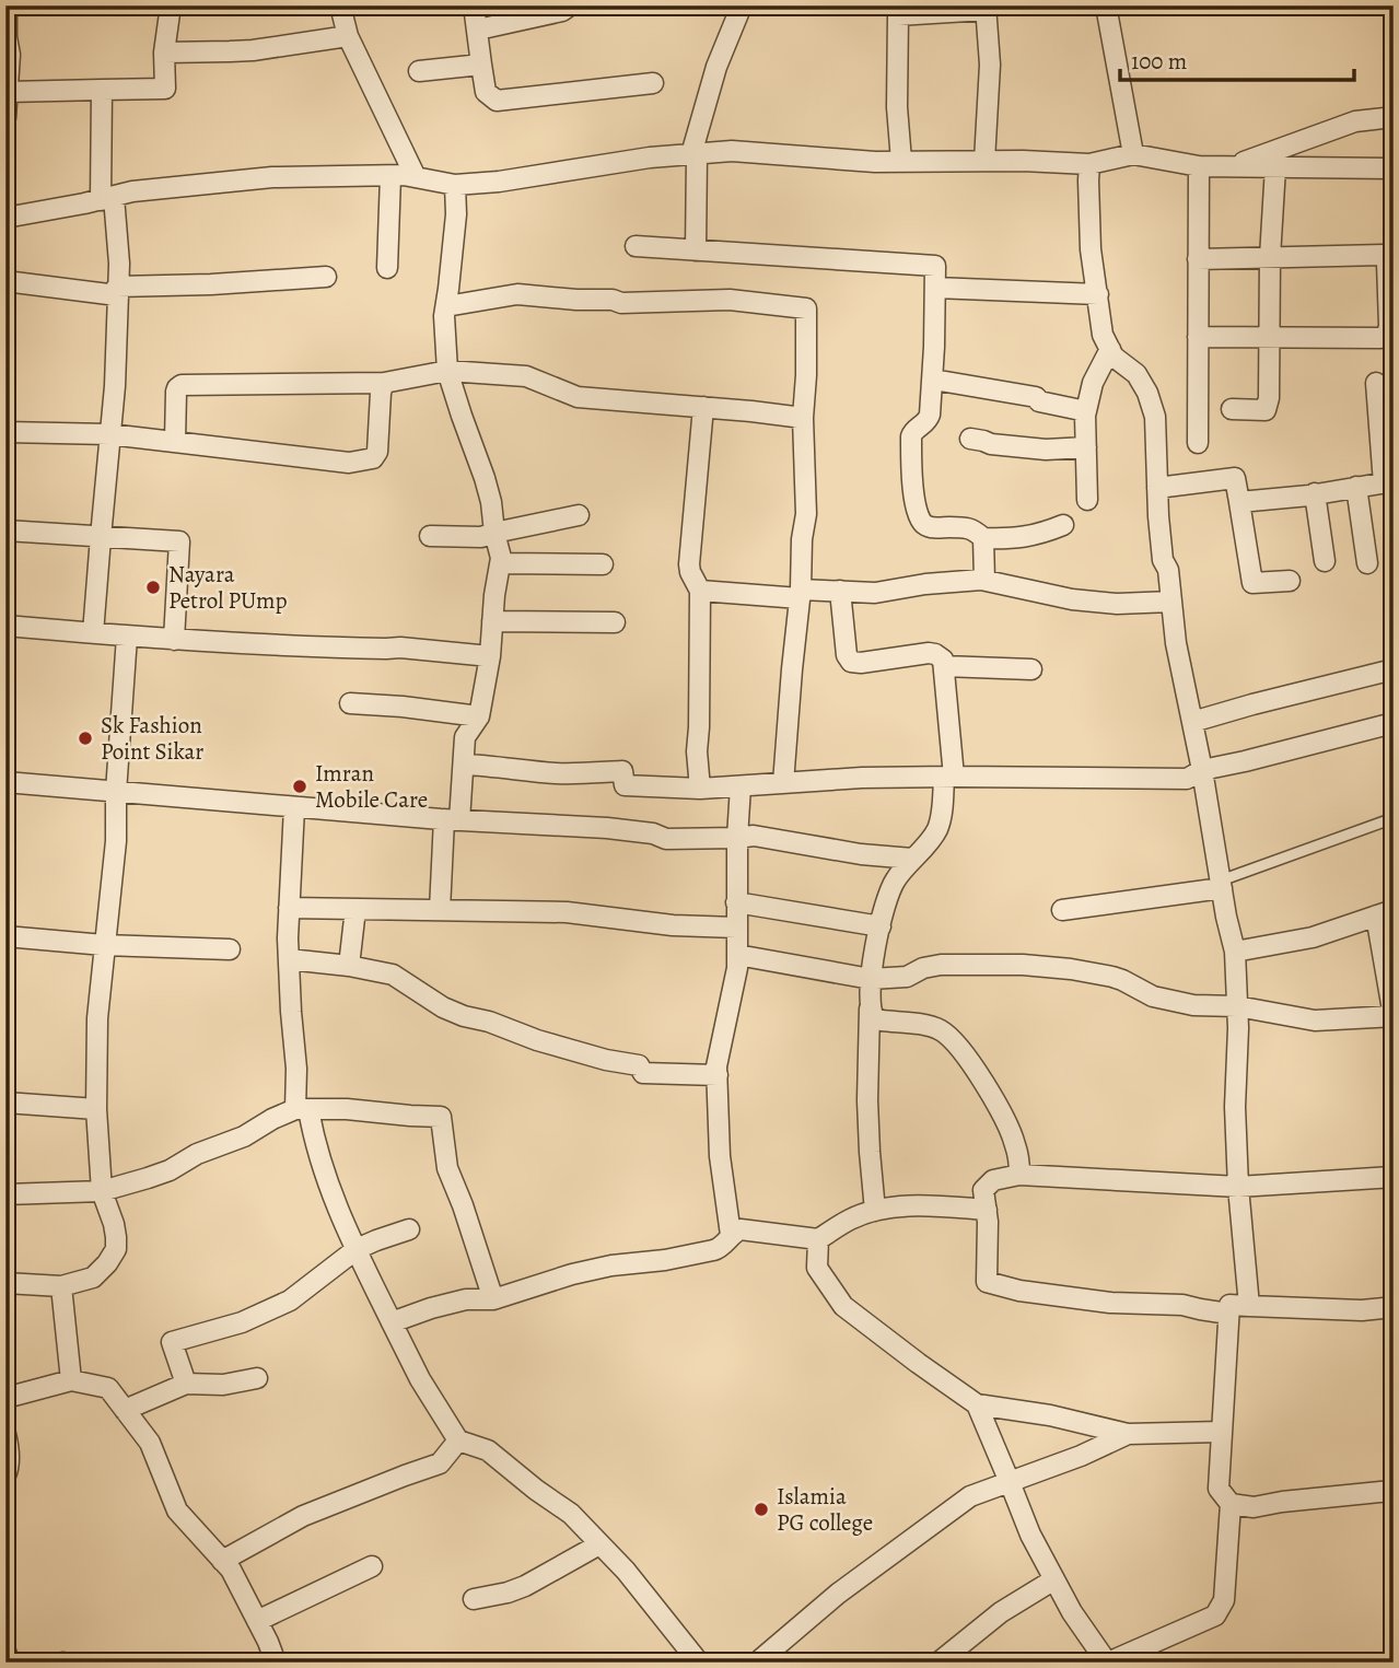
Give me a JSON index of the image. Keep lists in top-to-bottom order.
{
  "places": [
    "Nayara Petrol PUmp",
    "Sk Fashion Point Sikar",
    "Imran Mobile Care",
    "Islamia PG college"
  ],
  "scale_bar": "100 m"
}
